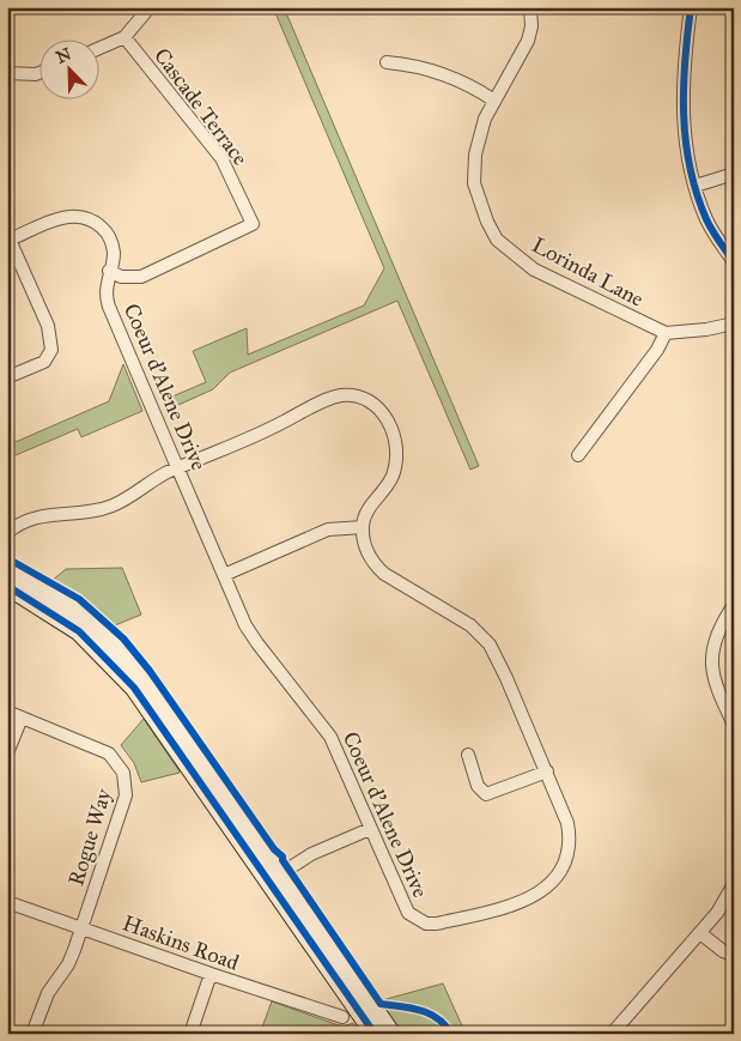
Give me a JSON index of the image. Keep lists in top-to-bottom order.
{
  "streets": {
    "street": [
      "Cascade Terrace",
      "Lorinda Lane",
      "Coeur d'Alene Drive",
      "Rogue Way",
      "Haskins Road"
    ]
  },
  "crossings": [
    ["Cascade Terrace", "Coeur d'Alene Drive"],
    ["Rogue Way", "Haskins Road"]
  ],
  "north": "top left"
}
